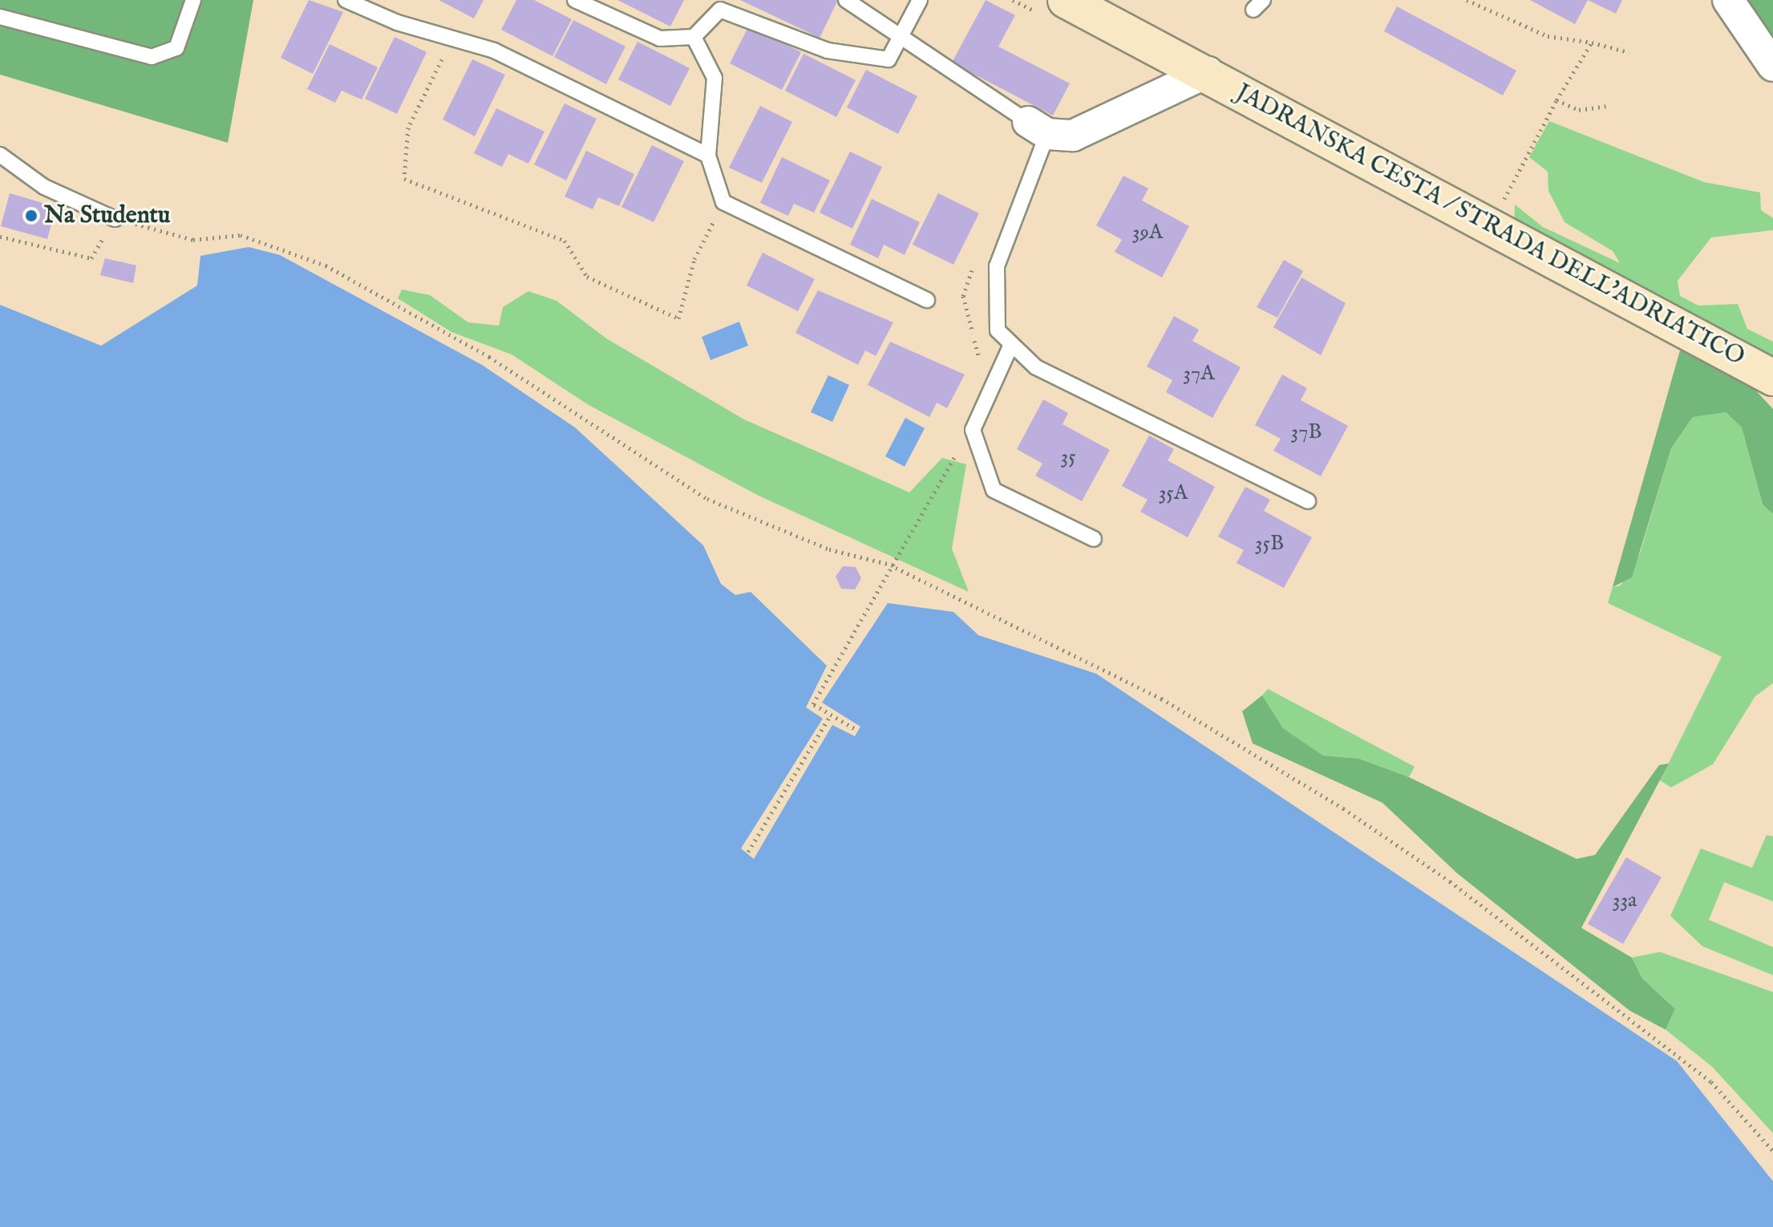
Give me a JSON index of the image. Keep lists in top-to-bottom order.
{
  "streets": {
    "main road": ["JADRANSKA CESTA / STRADA DELL'ADRIATICO"]
  },
  "places": ["Na Studentu"],
  "house_numbers": [
    "39A",
    "37A",
    "37B",
    "35",
    "35A",
    "35B",
    "33a"
  ]
}
